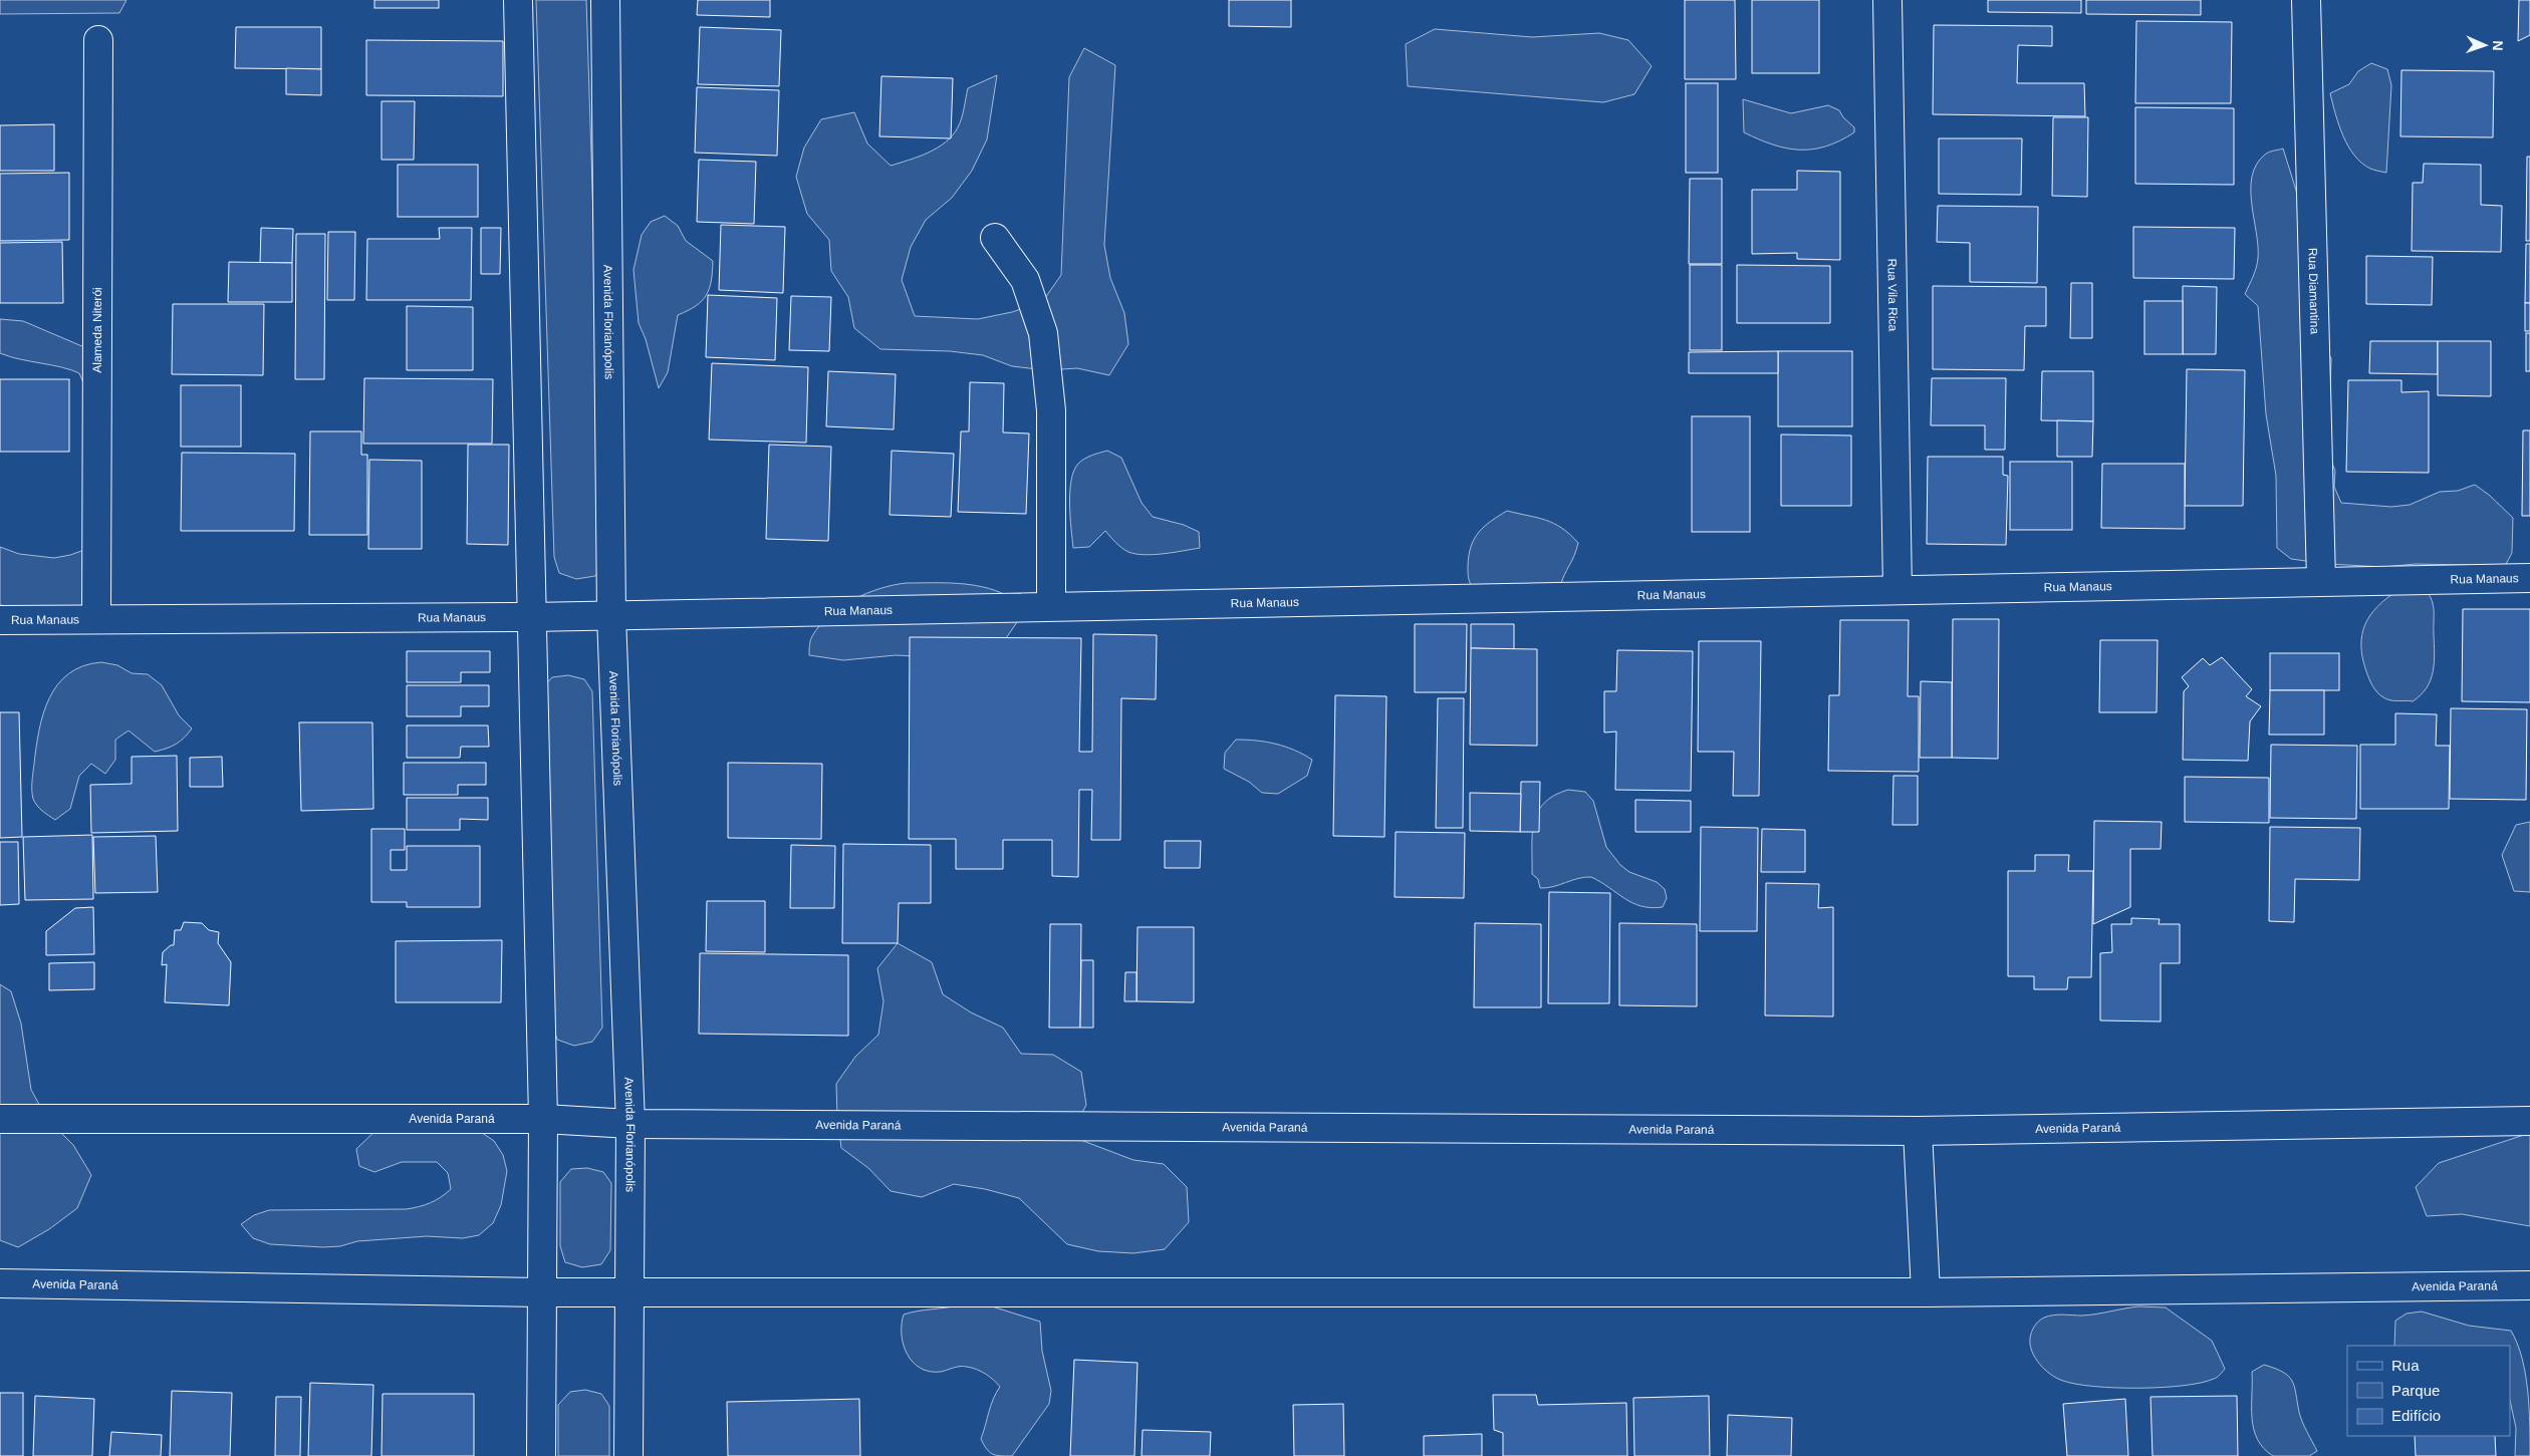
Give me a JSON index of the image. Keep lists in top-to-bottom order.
{
  "streets": {
    "street": [
      "Rua Diamantina",
      "Rua Vila Rica",
      "Avenida Florianópolis",
      "Alameda Niterói",
      "Rua Manaus",
      "Avenida Paraná"
    ]
  },
  "crossings": [
    ["Rua Diamantina", "Rua Manaus"],
    ["Rua Vila Rica", "Rua Manaus"],
    ["Avenida Florianópolis", "Rua Manaus"],
    ["Avenida Florianópolis", "Avenida Paraná"],
    ["Alameda Niterói", "Rua Manaus"]
  ],
  "legend": ["Rua", "Parque", "Edifício"],
  "north": "right"
}
